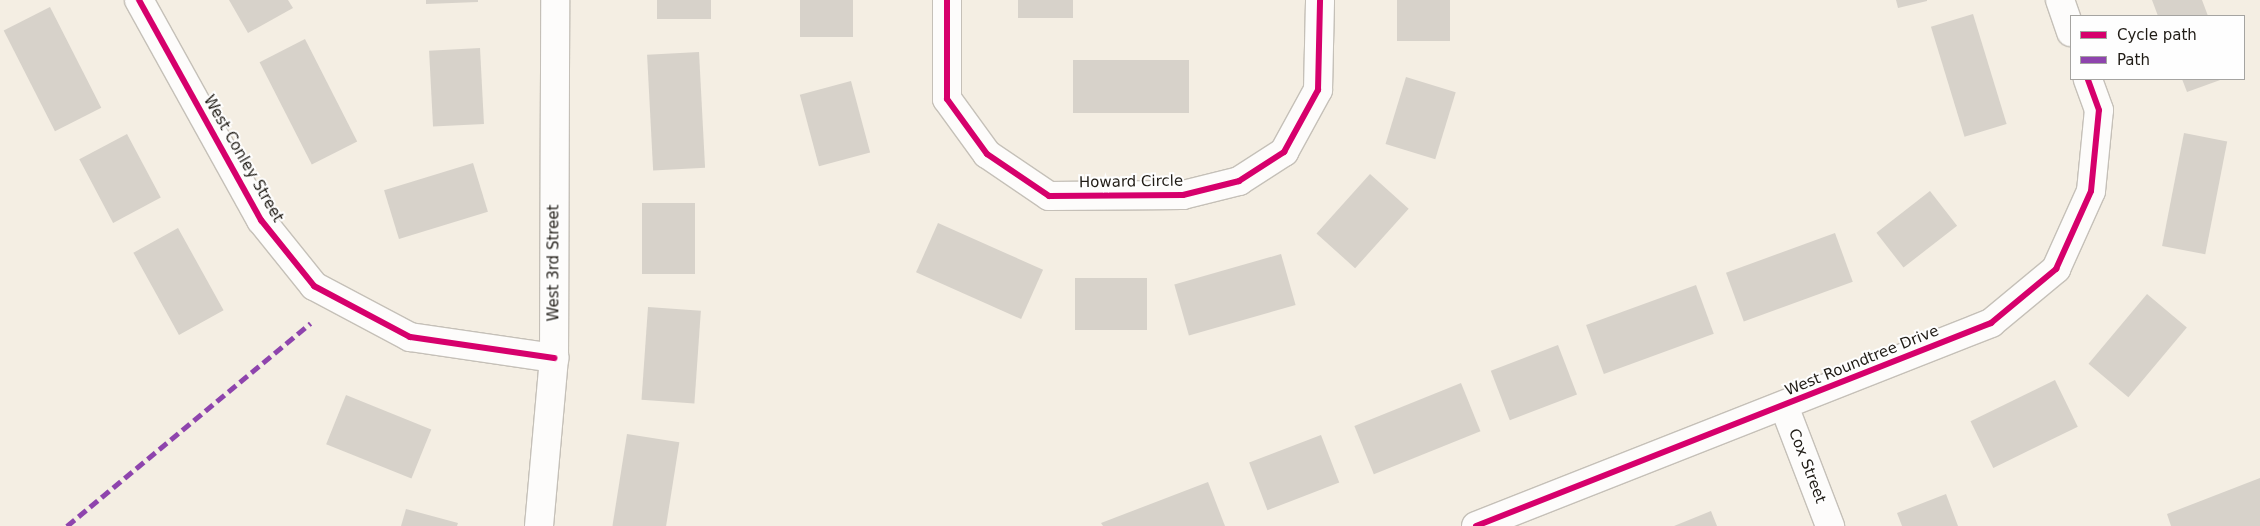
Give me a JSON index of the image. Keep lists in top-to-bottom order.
{
  "streets": {
    "street": [
      "West Conley Street",
      "Howard Circle",
      "West 3rd Street",
      "West Roundtree Drive",
      "Cox Street"
    ]
  },
  "crossings": [
    ["West Conley Street", "West 3rd Street"],
    ["West Roundtree Drive", "Cox Street"]
  ],
  "legend": ["Cycle path", "Path"]
}
